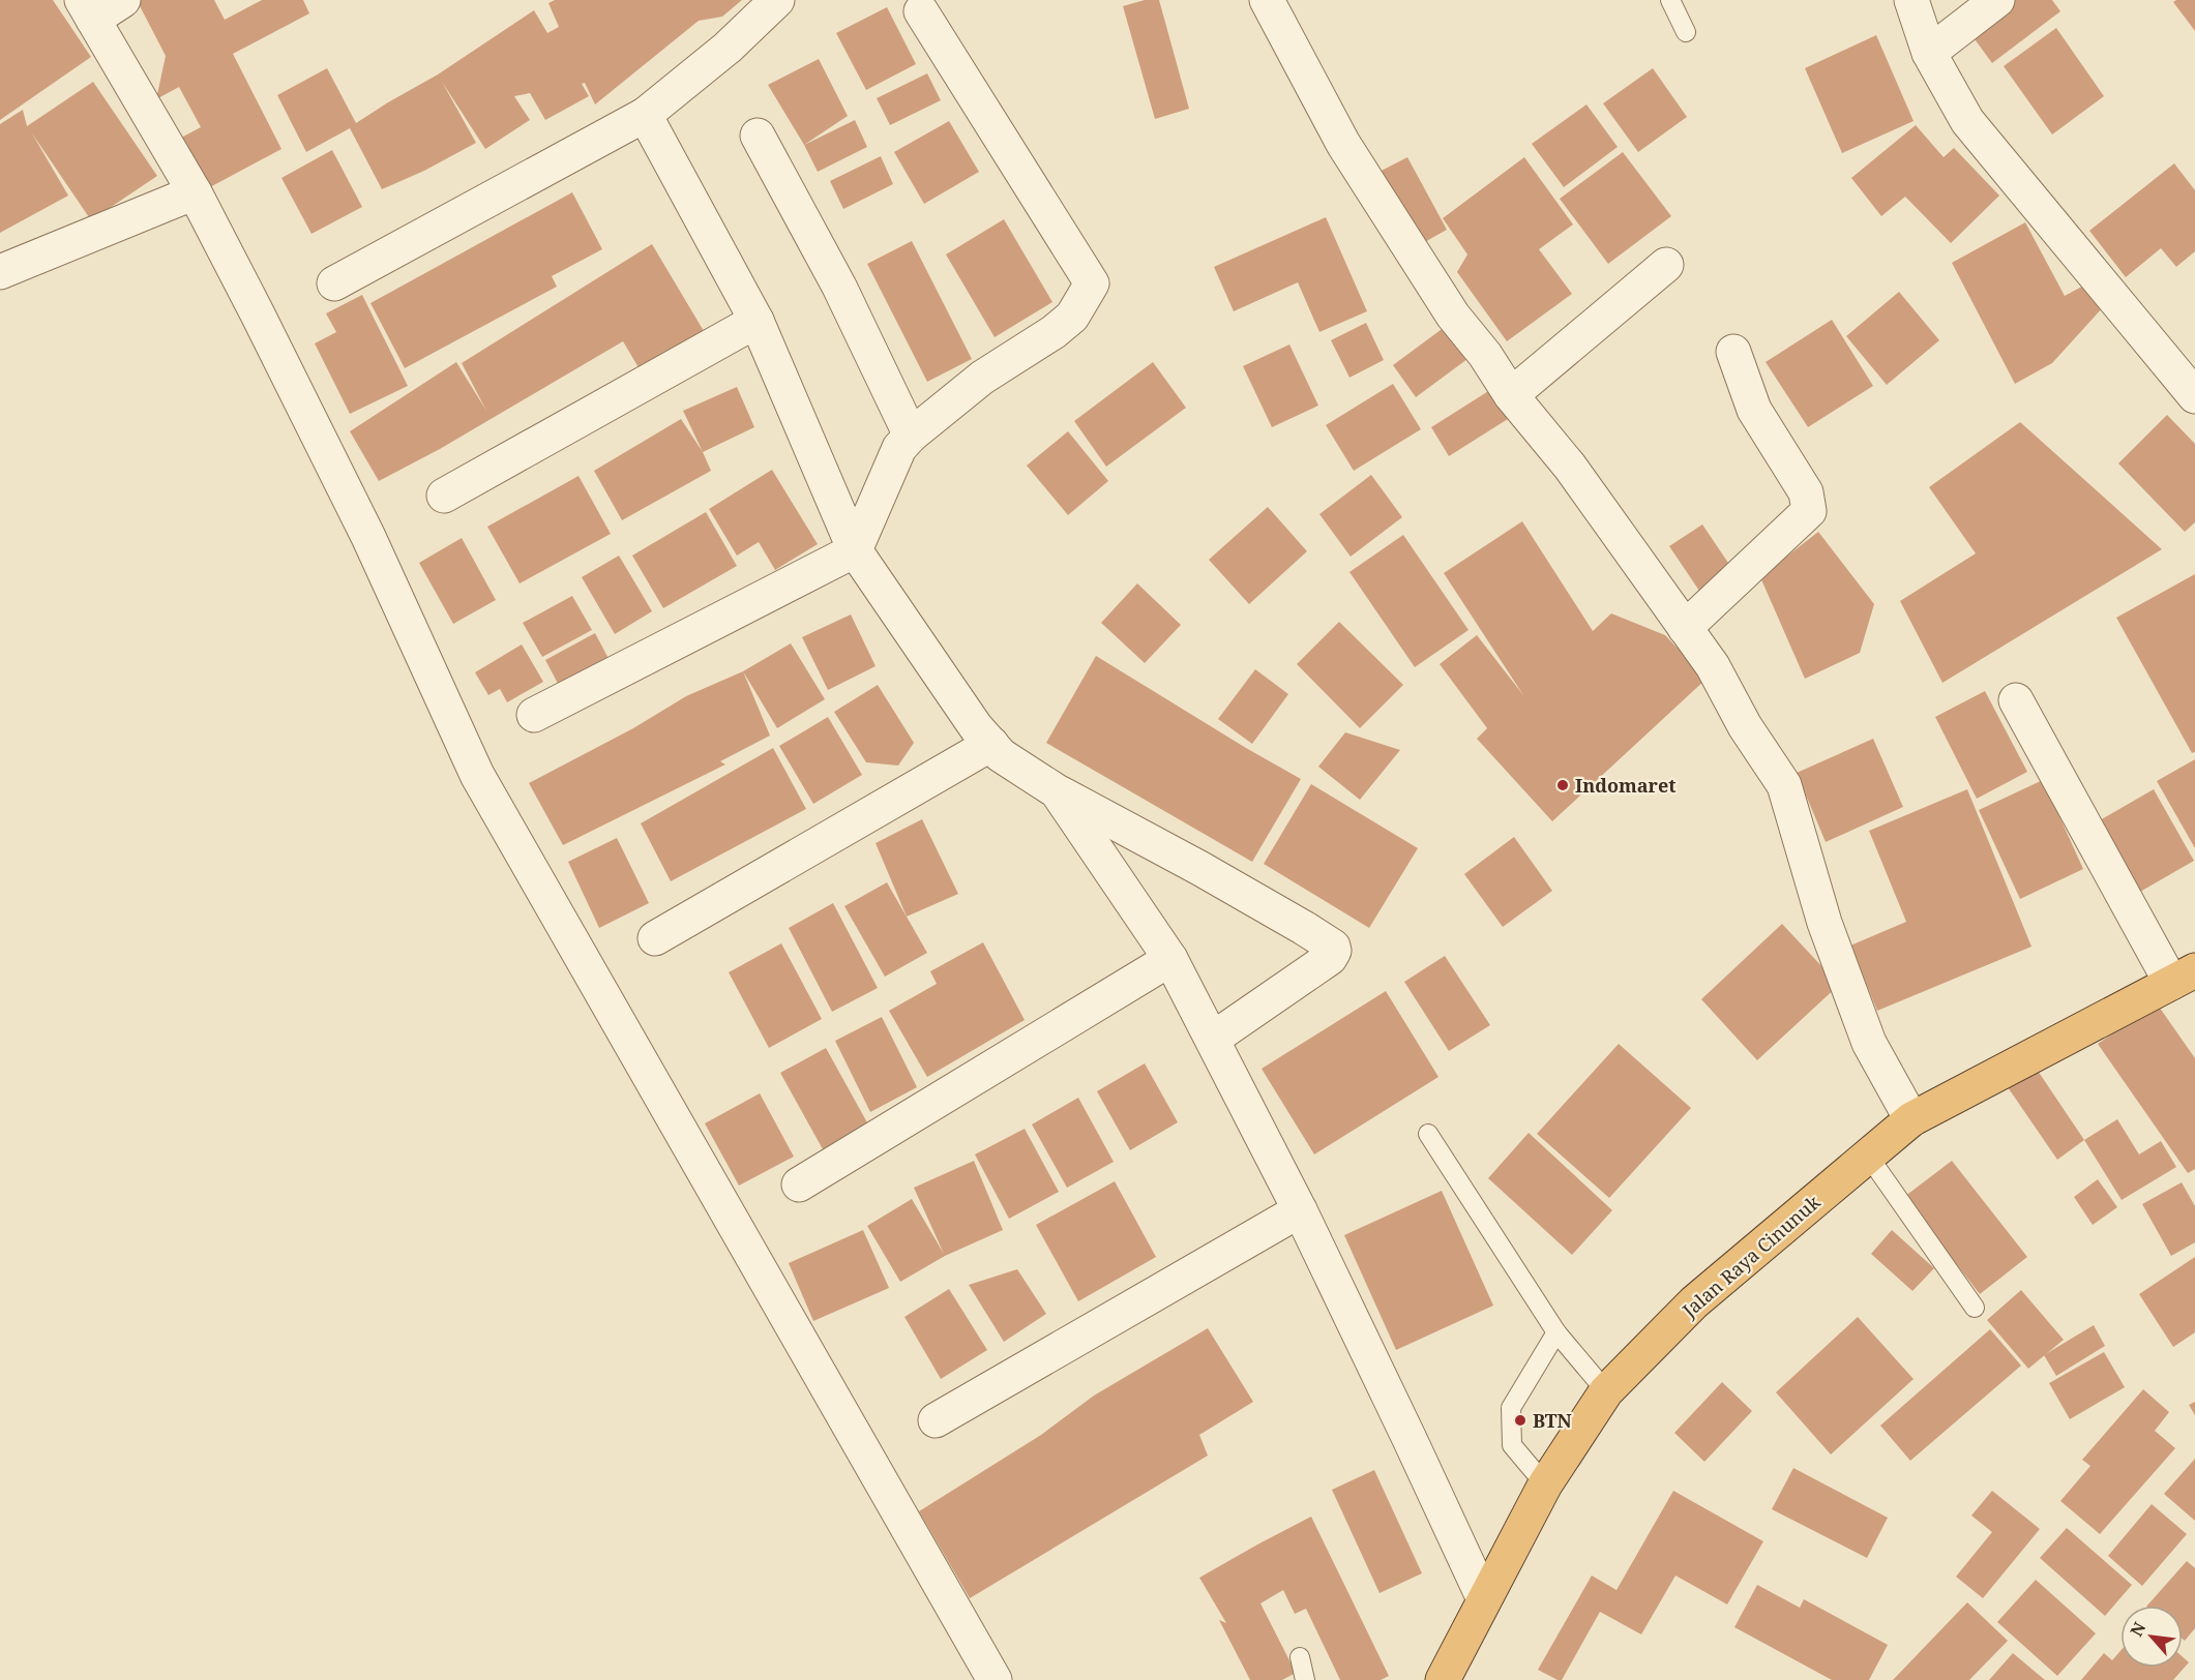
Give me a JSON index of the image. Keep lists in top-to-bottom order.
{
  "streets": {
    "highway": ["Jalan Raya Cinunuk"]
  },
  "places": ["Indomaret", "BTN"],
  "north": "top left"
}
